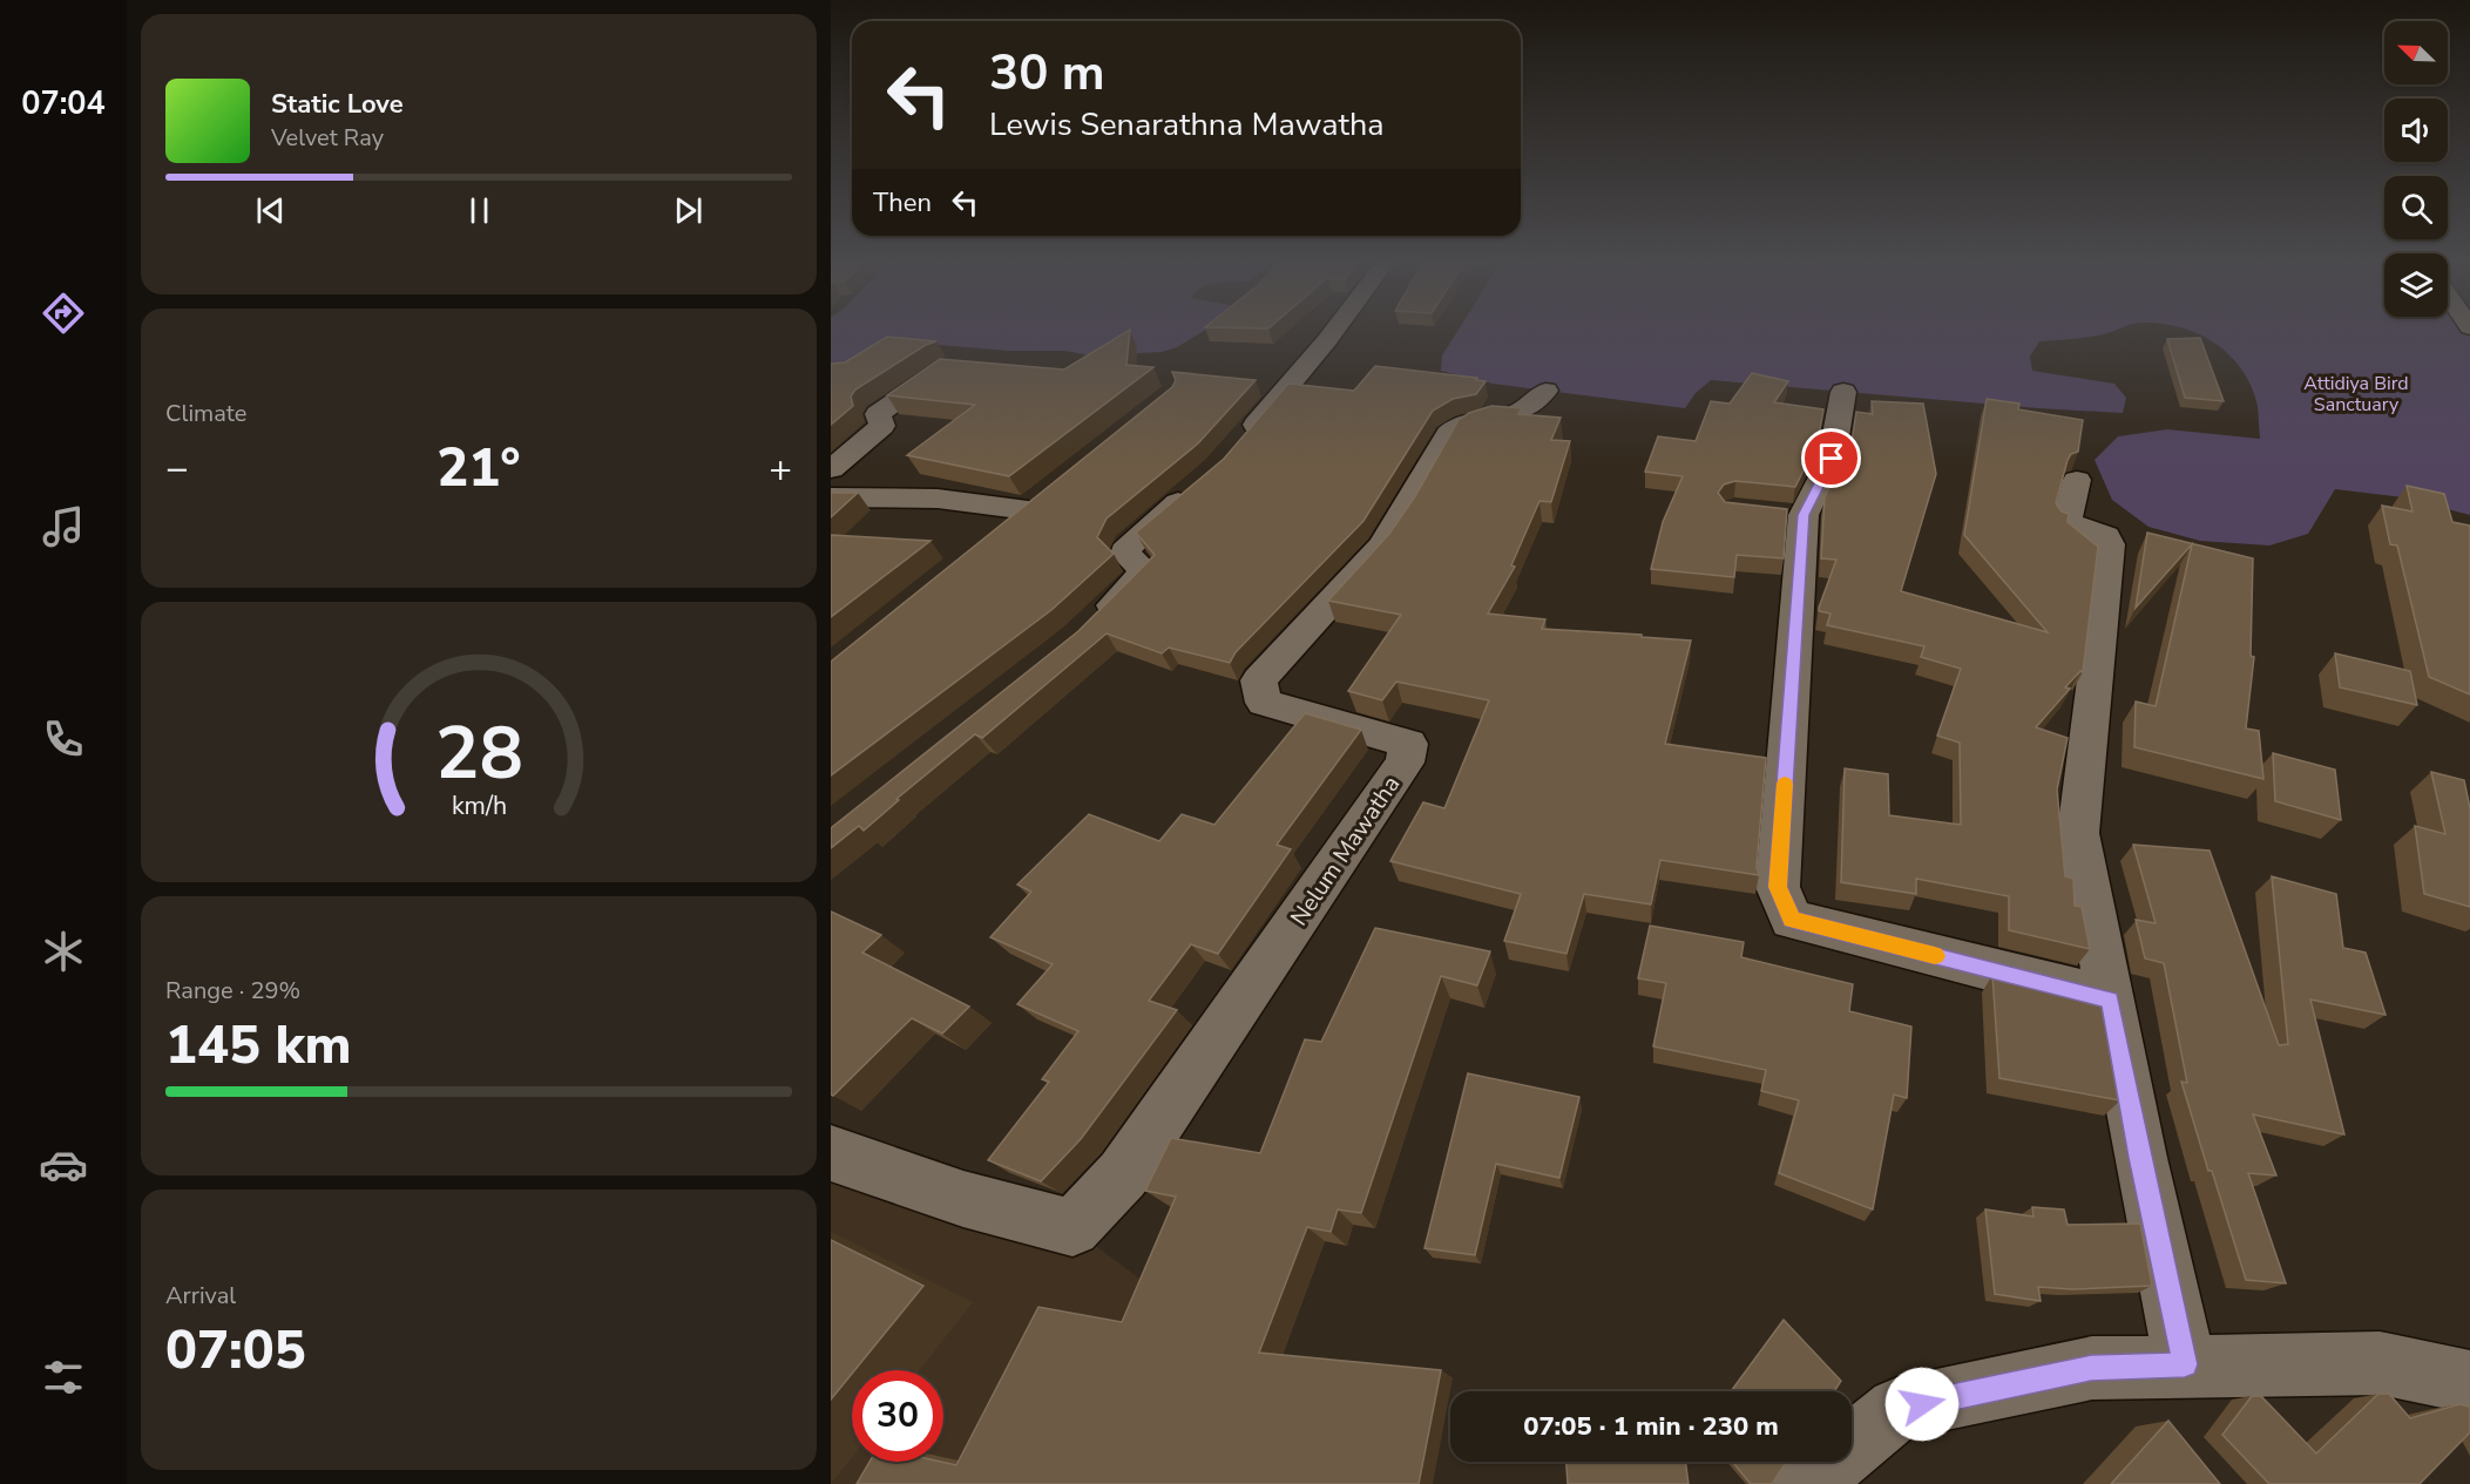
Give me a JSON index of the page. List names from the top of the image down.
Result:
{
  "streets": {
    "street": ["Nelum Mawatha"]
  },
  "parks": ["Attidiya Bird Sanctuary"],
  "north": "top left",
  "page": {
    "tabs": "07:04",
    "turn": ["30 m", "Lewis Senarathna Mawatha"],
    "song": ["Static Love", "Velvet Ray"],
    "then": "Then",
    "tile": [
      "Climate",
      ["Range · 29%", "145 km"],
      ["Arrival", "07:05"]
    ],
    "heat": ["−", "21°", "+"],
    "limit": "30",
    "trip": "07:05 · 1 min · 230 m",
    "gauge": ["28", "km/h"]
  }
}
